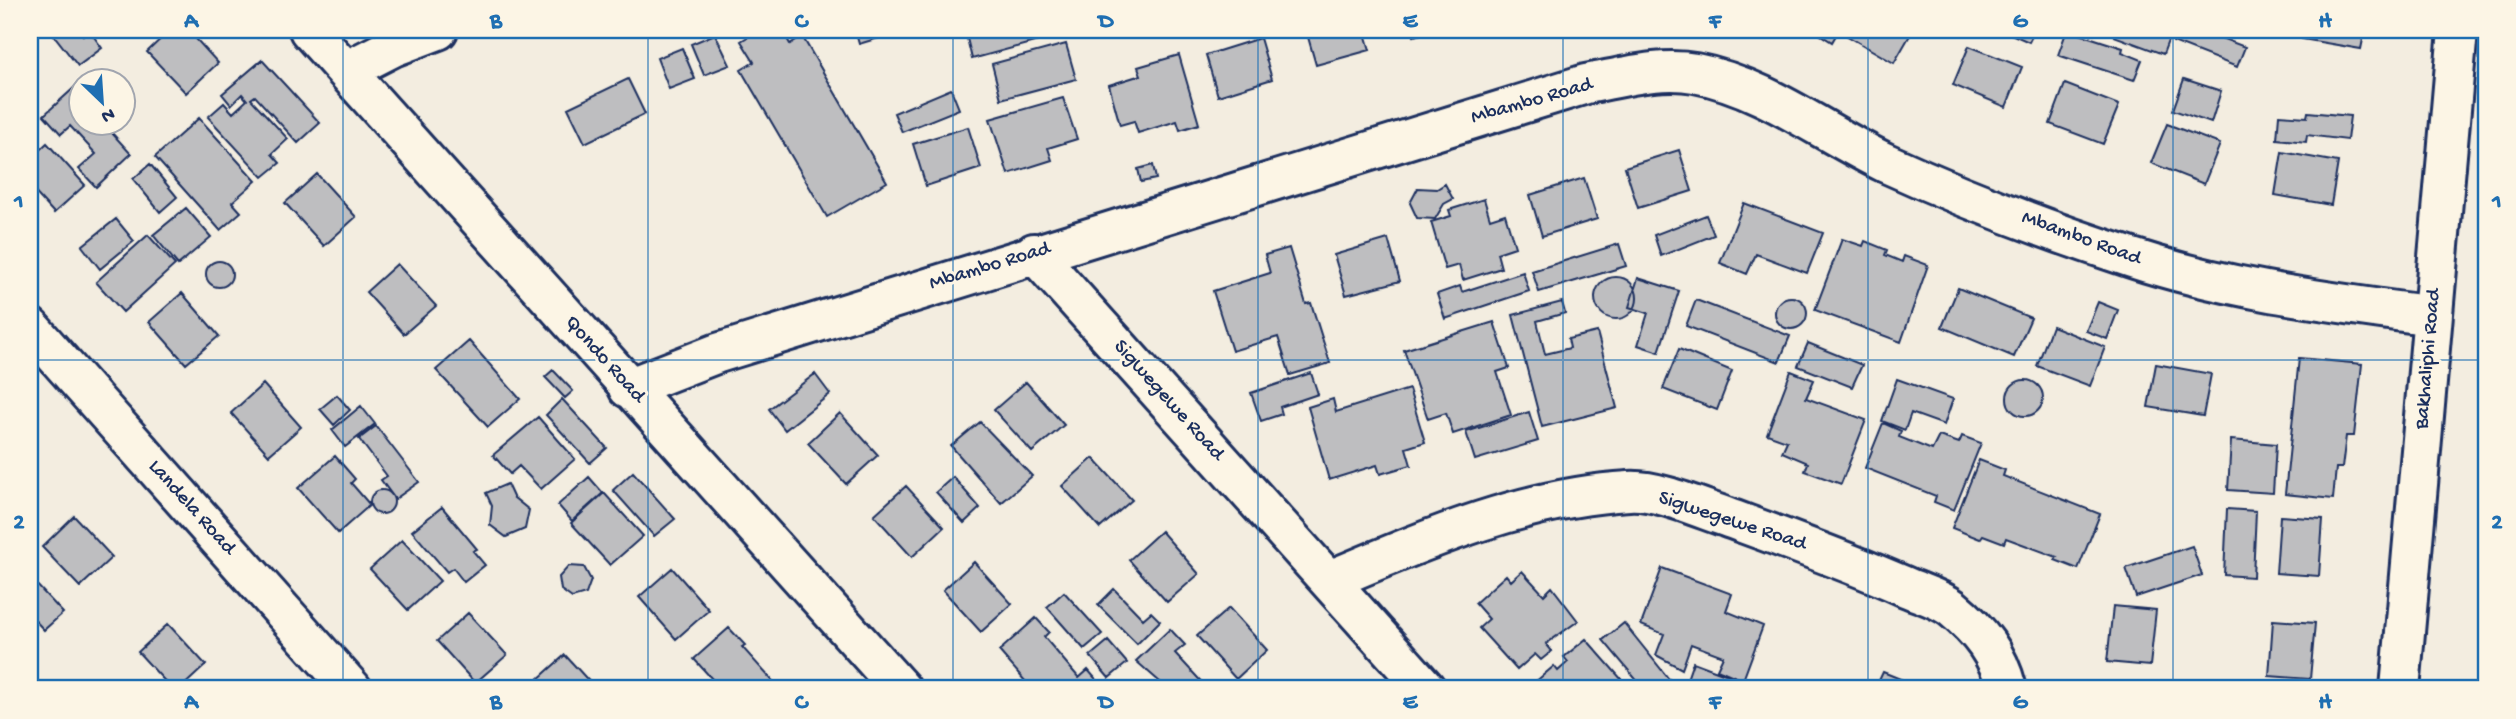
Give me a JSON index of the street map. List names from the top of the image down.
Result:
{
  "streets": {
    "street": [
      "Mbambo Road",
      "Bakhaliphi Road",
      "Qondo Road",
      "Sigwegewe Road",
      "Landela Road"
    ]
  },
  "crossings": [
    ["Mbambo Road", "Bakhaliphi Road"],
    ["Mbambo Road", "Qondo Road"],
    ["Mbambo Road", "Sigwegewe Road"]
  ],
  "north": "bottom right",
  "grid": {
    "columns": [
      "A",
      "B",
      "C",
      "D",
      "E",
      "F",
      "G",
      "H"
    ],
    "rows": ["1", "2"]
  }
}
